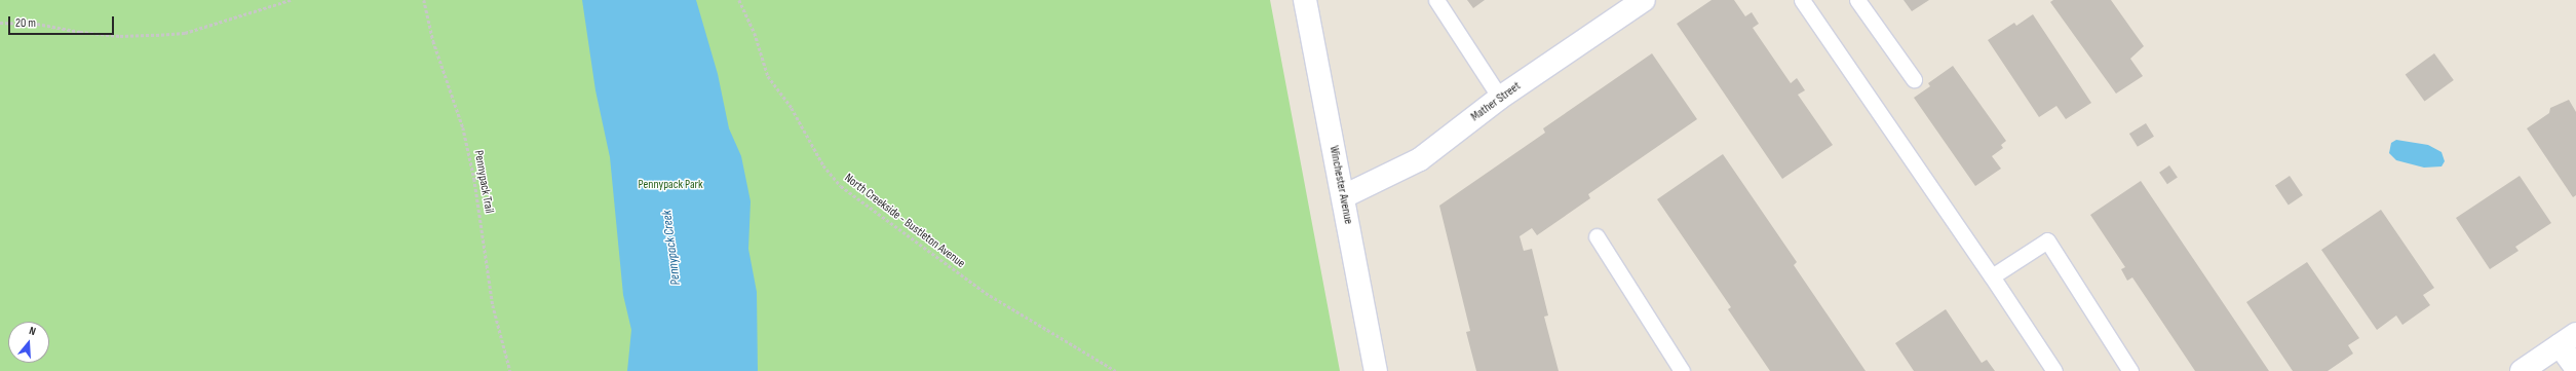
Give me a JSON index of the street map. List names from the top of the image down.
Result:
{
  "streets": {
    "street": ["Mather Street", "Winchester Avenue"],
    "path": ["Pennypack Trail", "North Creekside - Bustleton Avenue"]
  },
  "crossings": [
    ["Mather Street", "Winchester Avenue"]
  ],
  "water": ["Pennypack Creek"],
  "parks": ["Pennypack Park"],
  "scale_bar": "20 m",
  "north": "top"
}
